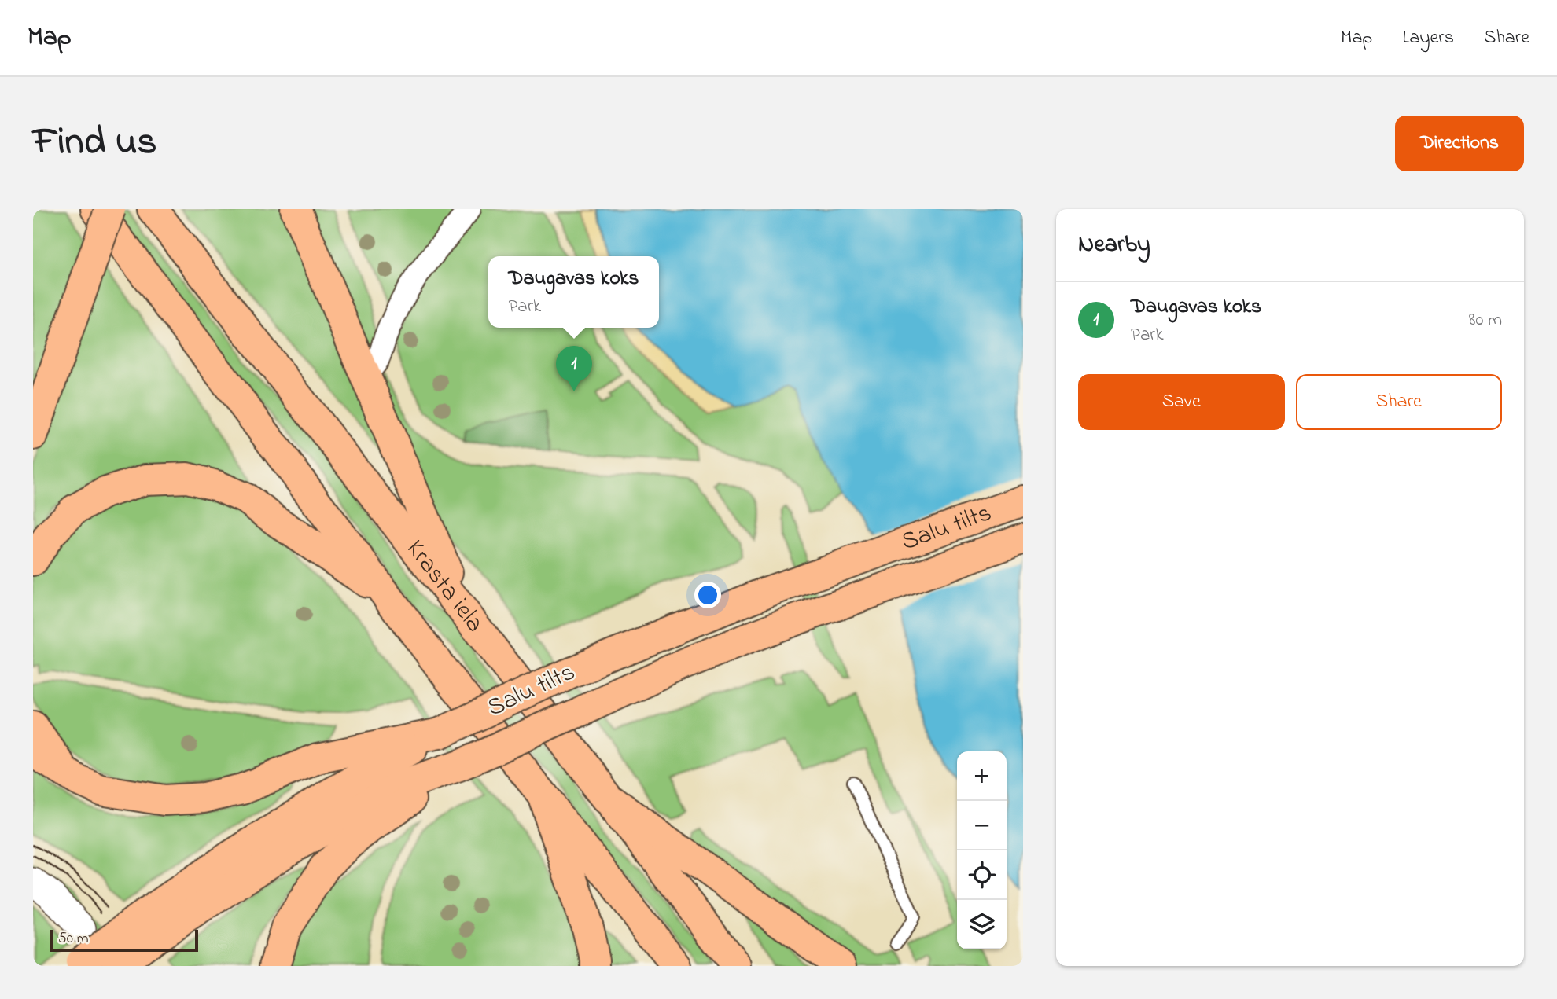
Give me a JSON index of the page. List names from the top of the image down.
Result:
{
  "streets": {
    "main road": ["Salu tilts", "Krasta iela"]
  },
  "scale_bar": "50 m",
  "page": {
    "header": "Map",
    "nav": ["Map", "Layers", "Share"],
    "title": "Find us",
    "buttons": [
      "Directions",
      ["Save", "Share"]
    ],
    "heading": "Nearby",
    "popup": ["Daugavas koks", "Park"],
    "list": [
      {
        "mark": "1",
        "name": "Daugavas koks",
        "note": "Park",
        "value": "80 m"
      }
    ],
    "pins": "1",
    "map_buttons": ["+", "−"],
    "scale": "50 m"
  }
}
